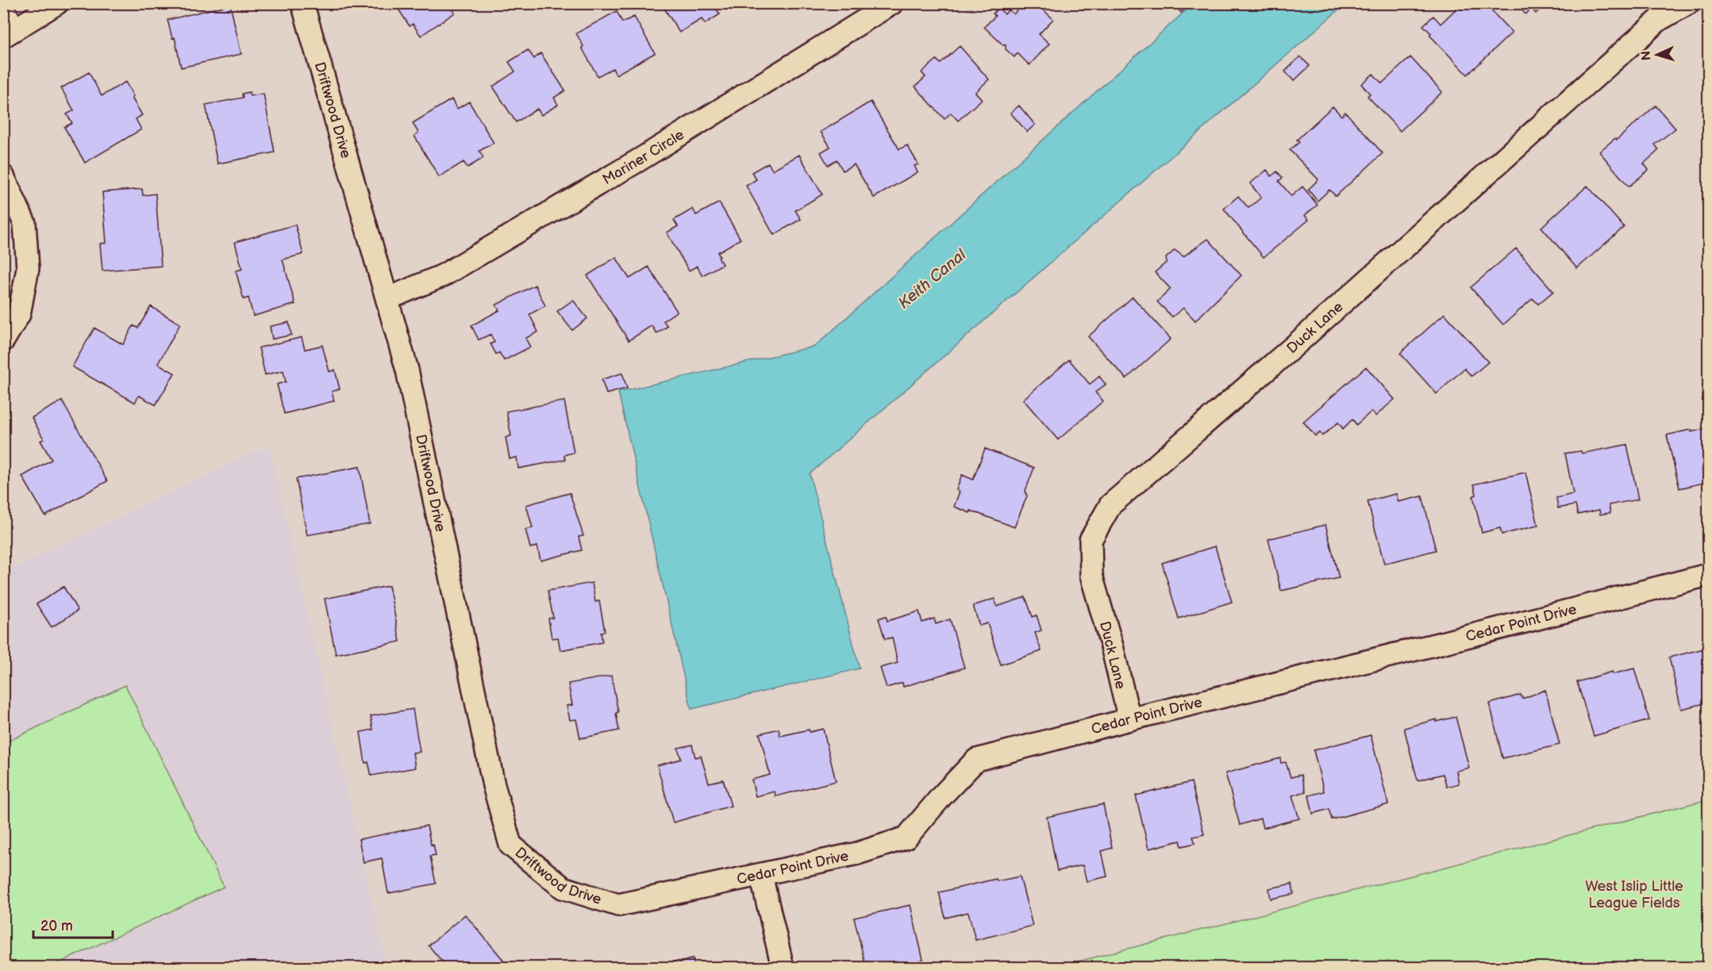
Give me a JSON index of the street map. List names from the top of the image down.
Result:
{
  "streets": {
    "street": [
      "Driftwood Drive",
      "Mariner Circle",
      "Duck Lane",
      "Cedar Point Drive"
    ]
  },
  "crossings": [
    ["Driftwood Drive", "Mariner Circle"],
    ["Driftwood Drive", "Cedar Point Drive"],
    ["Duck Lane", "Cedar Point Drive"]
  ],
  "water": ["Keith Canal"],
  "parks": ["West Islip Little League Fields"],
  "scale_bar": "20 m",
  "north": "left"
}
